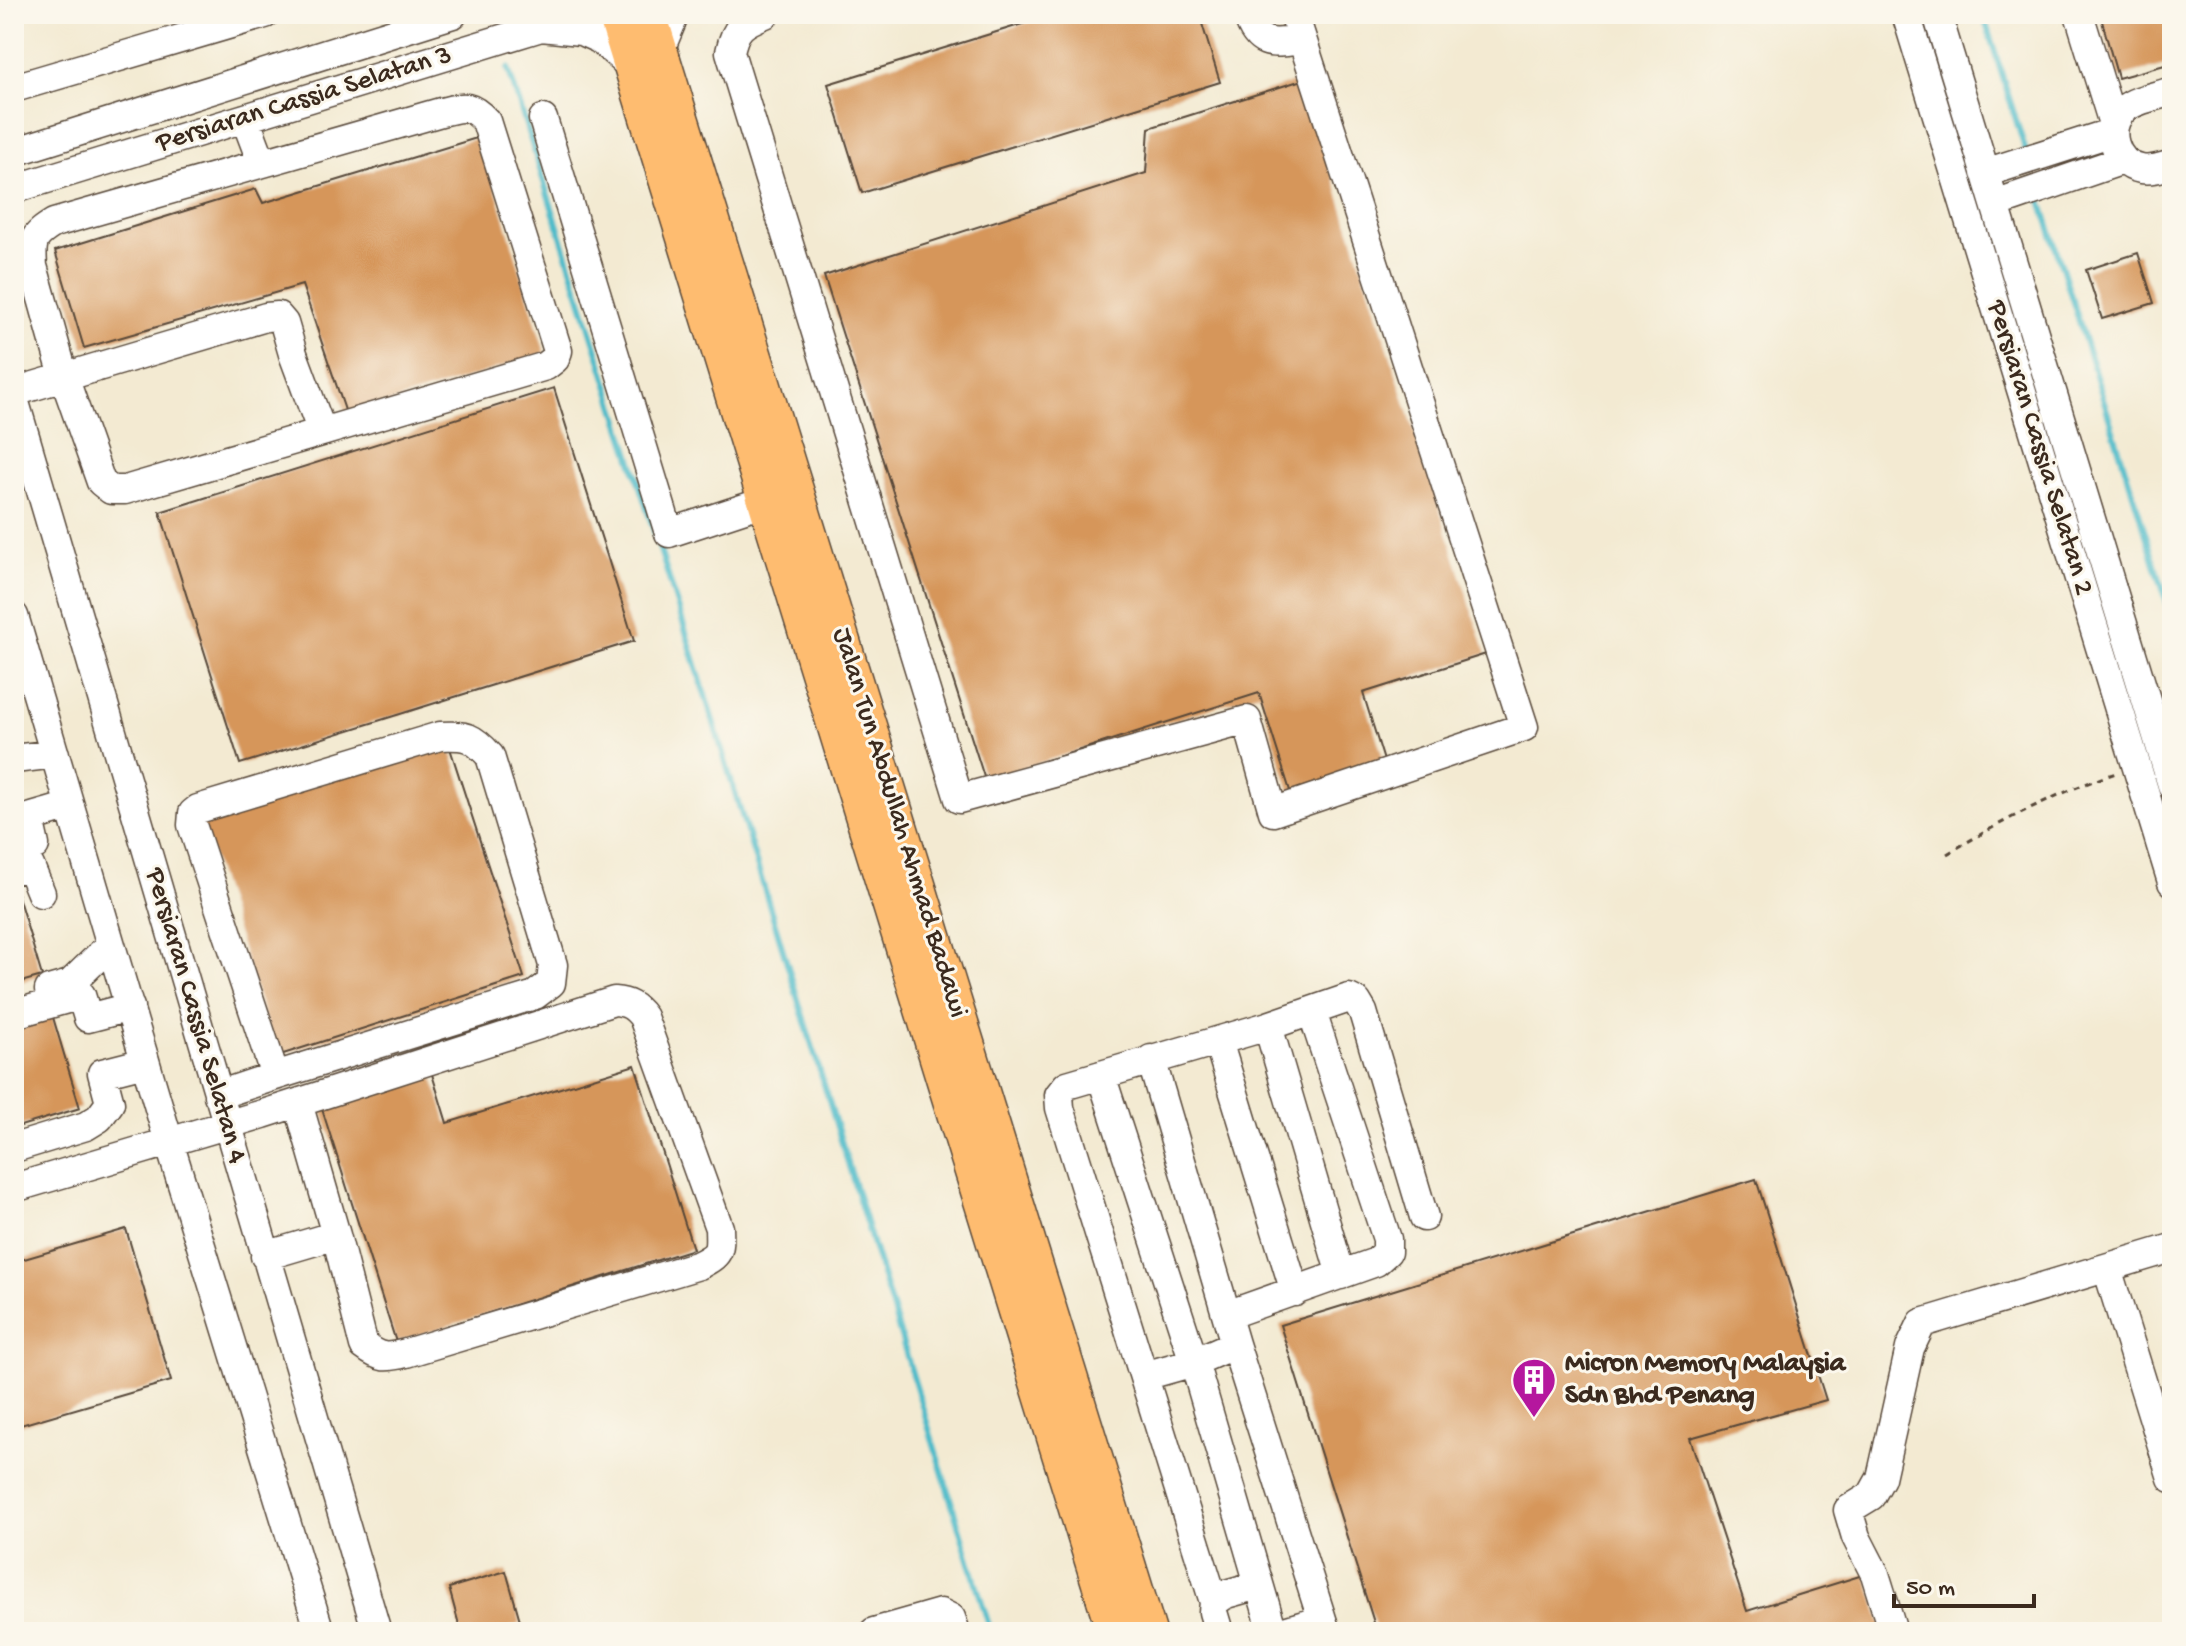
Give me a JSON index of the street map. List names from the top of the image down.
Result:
{
  "streets": {
    "main road": ["Jalan Tun Abdullah Ahmad Badawi"],
    "street": ["Persiaran Cassia Selatan 3", "Persiaran Cassia Selatan 2", "Persiaran Cassia Selatan 4"]
  },
  "crossings": [
    ["Persiaran Cassia Selatan 3", "Jalan Tun Abdullah Ahmad Badawi"]
  ],
  "places": {
    "building": ["Micron Memory Malaysia Sdn Bhd Penang"]
  },
  "scale_bar": "50 m"
}
